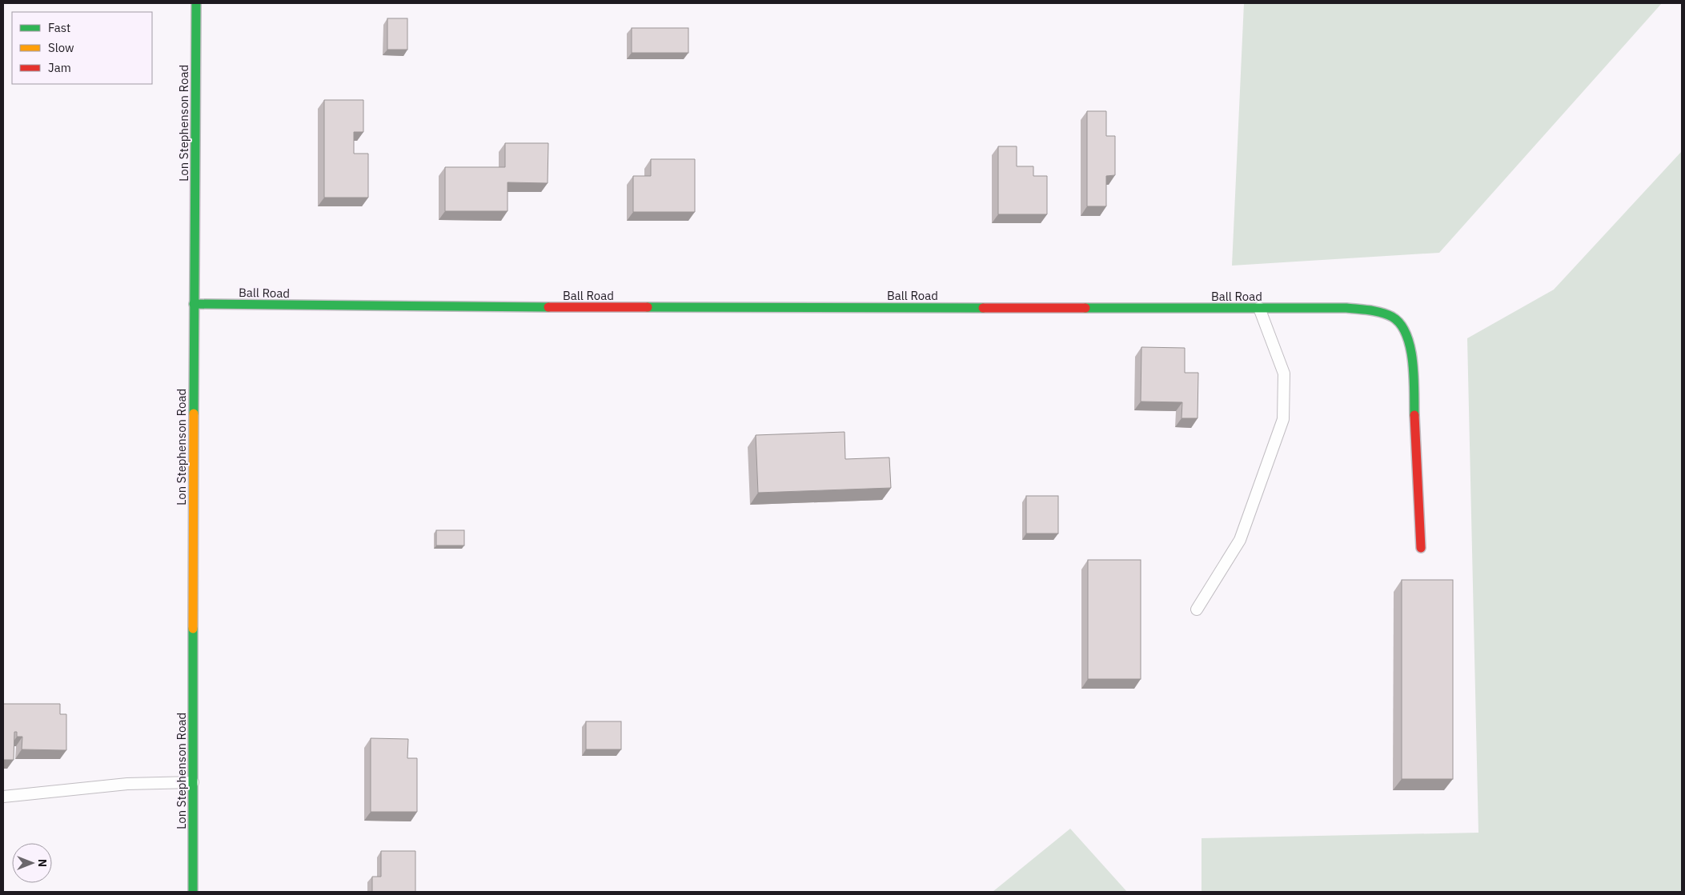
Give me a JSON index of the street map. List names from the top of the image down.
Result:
{
  "streets": {
    "street": ["Lon Stephenson Road", "Ball Road"]
  },
  "crossings": [
    ["Lon Stephenson Road", "Ball Road"]
  ],
  "legend": ["Fast", "Slow", "Jam"],
  "north": "right"
}
